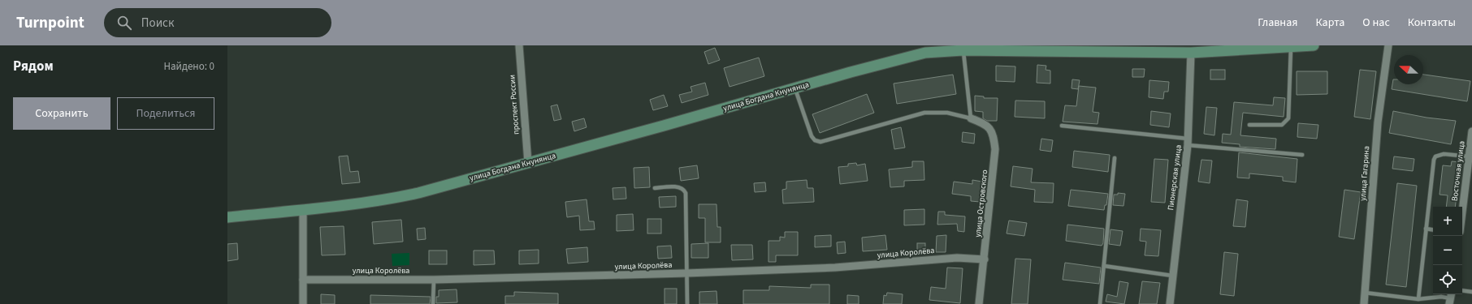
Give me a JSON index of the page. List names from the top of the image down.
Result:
{
  "streets": {
    "main road": ["улица Богдана Кнунянца"],
    "street": [
      "проспект России",
      "Восточная улица",
      "улица Гагарина",
      "Пионерская улица",
      "улица Островского",
      "улица Королёва"
    ]
  },
  "crossings": [
    ["улица Богдана Кнунянца", "проспект России"],
    ["улица Богдана Кнунянца", "Пионерская улица"],
    ["улица Островского", "улица Королёва"]
  ],
  "north": "left",
  "page": {
    "header": "Turnpoint",
    "search": "Поиск",
    "nav": [
      "Главная",
      "Карта",
      "О нас",
      "Контакты"
    ],
    "heading": ["Рядом", "Найдено: 0"],
    "buttons": ["Сохранить", "Поделиться"],
    "map_buttons": ["+", "−"]
  }
}
